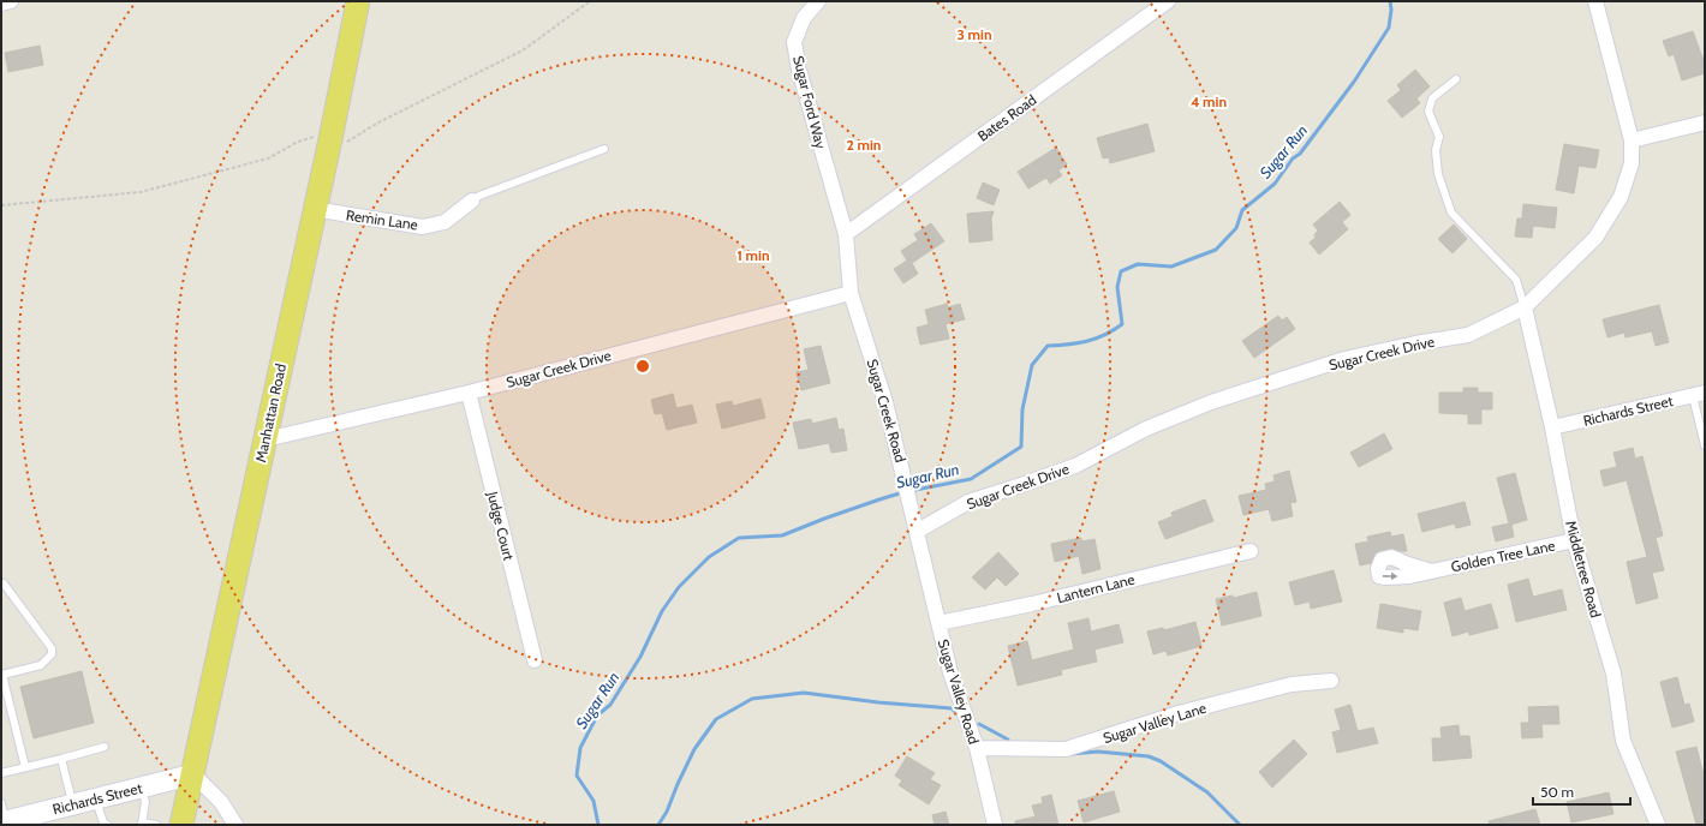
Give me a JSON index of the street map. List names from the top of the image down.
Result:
{
  "streets": {
    "main road": ["Manhattan Road"],
    "street": [
      "Sugar Ford Way",
      "Bates Road",
      "Remin Lane",
      "Sugar Creek Drive",
      "Sugar Creek Road",
      "Richards Street",
      "Judge Court",
      "Golden Tree Lane",
      "Middletree Road",
      "Lantern Lane",
      "Sugar Valley Road",
      "Sugar Valley Lane"
    ]
  },
  "crossings": [
    ["Sugar Ford Way", "Bates Road"],
    ["Sugar Ford Way", "Sugar Creek Drive"],
    ["Sugar Ford Way", "Sugar Creek Road"],
    ["Remin Lane", "Manhattan Road"],
    ["Sugar Creek Drive", "Sugar Creek Road"],
    ["Sugar Creek Drive", "Manhattan Road"],
    ["Sugar Creek Drive", "Judge Court"],
    ["Sugar Creek Drive", "Middletree Road"],
    ["Sugar Creek Drive", "Sugar Valley Road"],
    ["Sugar Creek Road", "Sugar Valley Road"],
    ["Richards Street", "Manhattan Road"],
    ["Richards Street", "Middletree Road"],
    ["Golden Tree Lane", "Middletree Road"],
    ["Lantern Lane", "Sugar Valley Road"],
    ["Sugar Valley Road", "Sugar Valley Lane"]
  ],
  "water": ["Sugar Run"],
  "scale_bar": "50 m",
  "rings": [
    "3 min",
    "4 min",
    "2 min",
    "1 min"
  ]
}
